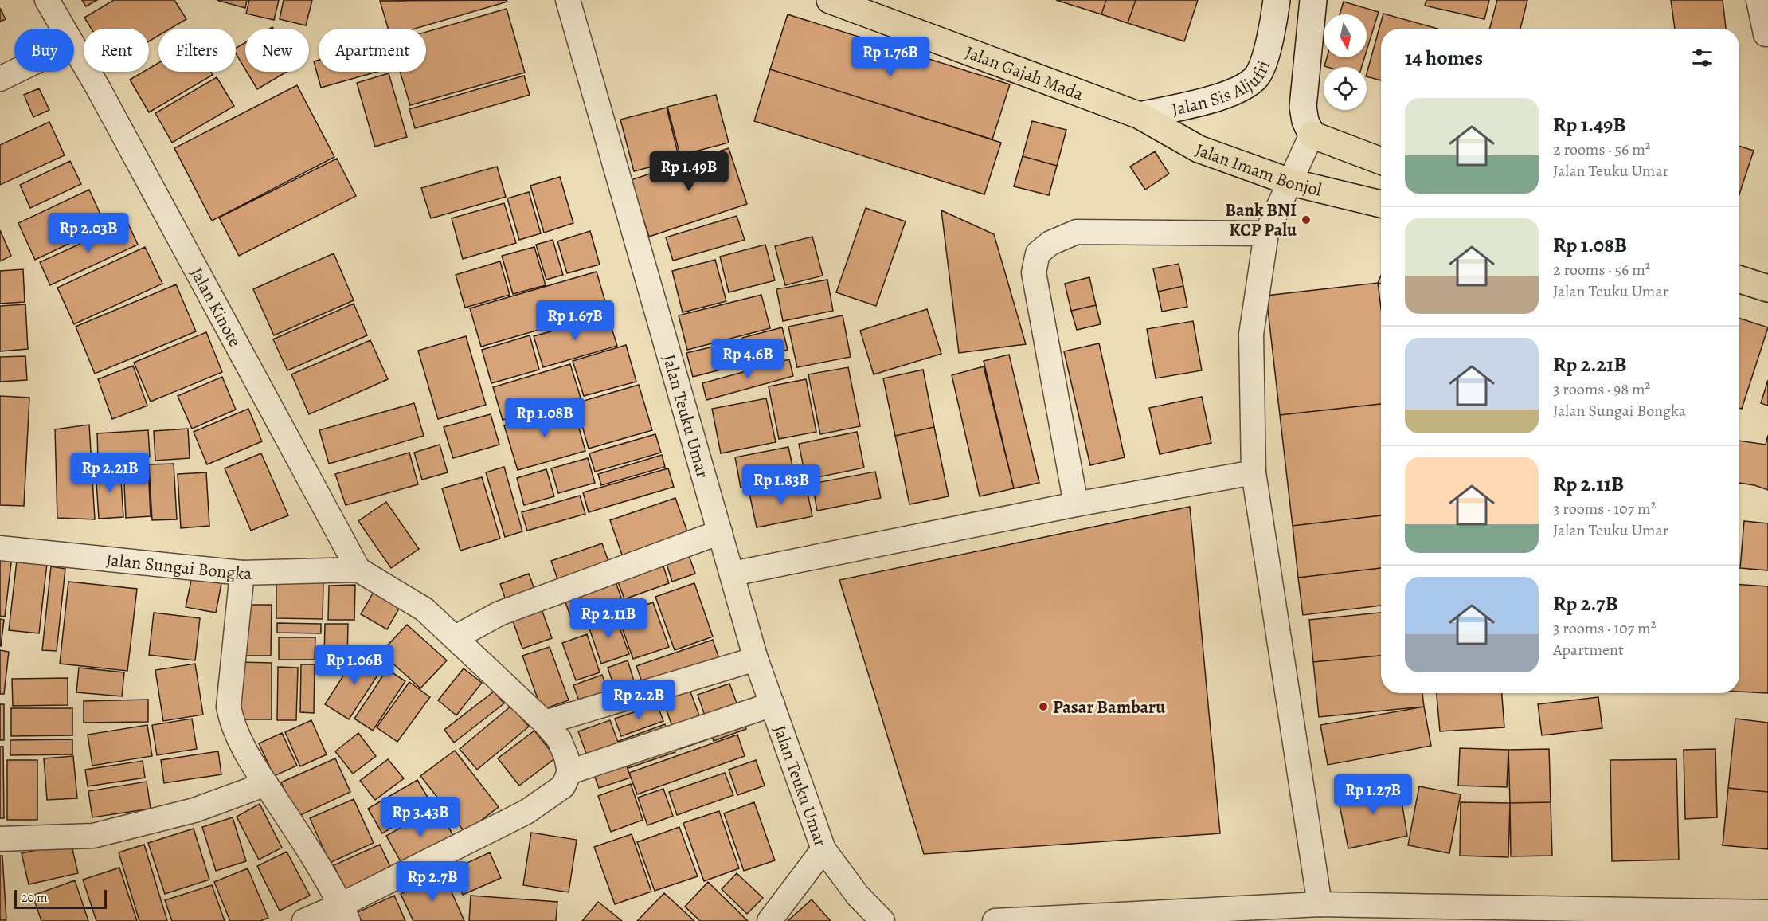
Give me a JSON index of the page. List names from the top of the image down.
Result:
{
  "streets": {
    "highway": ["Jalan Gajah Mada", "Jalan Imam Bonjol"],
    "main road": ["Jalan Sis Aljufri"],
    "street": ["Jalan Kinote", "Jalan Teuku Umar", "Jalan Sungai Bongka"]
  },
  "crossings": [
    ["Jalan Gajah Mada", "Jalan Sis Aljufri"],
    ["Jalan Gajah Mada", "Jalan Imam Bonjol"],
    ["Jalan Sis Aljufri", "Jalan Imam Bonjol"],
    ["Jalan Kinote", "Jalan Sungai Bongka"]
  ],
  "places": ["Bank BNI KCP Palu", "Pasar Bambaru"],
  "scale_bar": "20 m",
  "north": "bottom",
  "page": {
    "chip": [
      "Buy",
      "Rent",
      "Filters",
      "New",
      "Apartment"
    ],
    "heading": "14 homes",
    "price": [
      "Rp 1.76B",
      "Rp 1.49B",
      "Rp 2.03B",
      "Rp 1.67B",
      "Rp 4.6B",
      "Rp 1.08B",
      "Rp 2.21B",
      "Rp 1.83B",
      "Rp 2.11B",
      "Rp 1.06B",
      "Rp 2.2B",
      "Rp 1.27B",
      "Rp 3.43B",
      "Rp 2.7B"
    ],
    "list": [
      {
        "name": "Rp 1.49B",
        "note": "2 rooms · 56 m² · Jalan Teuku Umar"
      },
      {
        "name": "Rp 1.08B",
        "note": "2 rooms · 56 m² · Jalan Teuku Umar"
      },
      {
        "name": "Rp 2.21B",
        "note": "3 rooms · 98 m² · Jalan Sungai Bongka"
      },
      {
        "name": "Rp 2.11B",
        "note": "3 rooms · 107 m² · Jalan Teuku Umar"
      },
      {
        "name": "Rp 2.7B",
        "note": "3 rooms · 107 m² · Apartment"
      }
    ],
    "scale": "20 m"
  }
}
